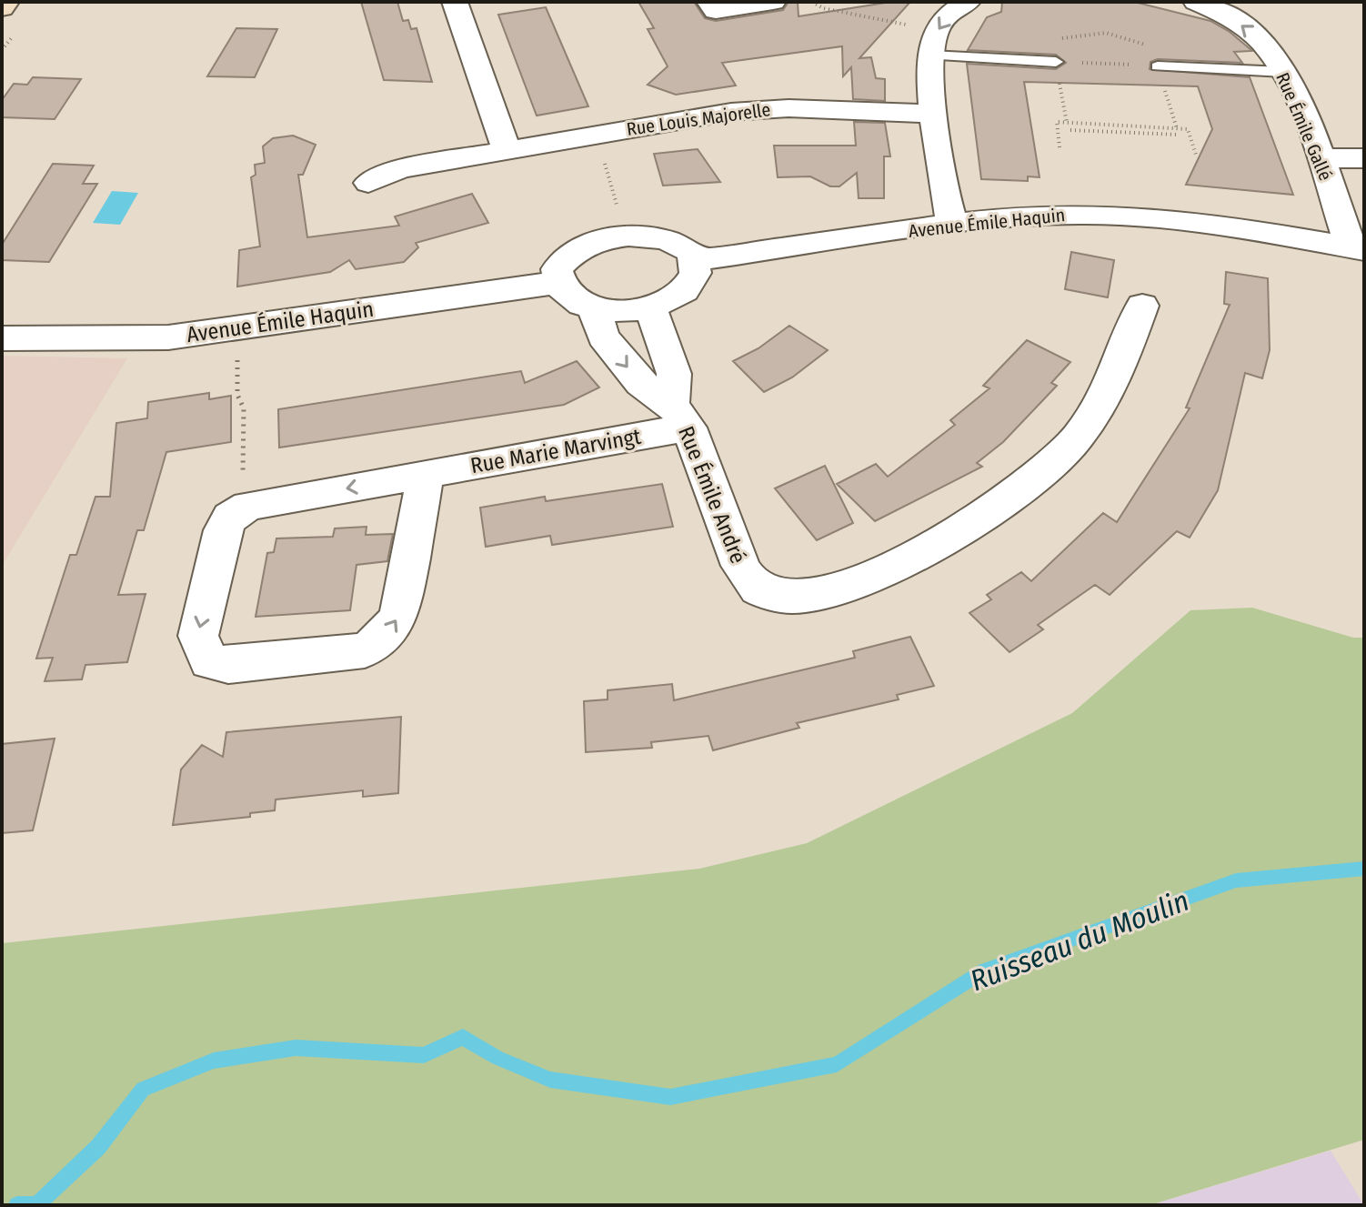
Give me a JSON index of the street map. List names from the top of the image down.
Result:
{
  "streets": {
    "street": [
      "Rue Louis Majorelle",
      "Rue Émile Gallé",
      "Avenue Émile Haquin",
      "Rue Marie Marvingt",
      "Rue Émile André"
    ]
  },
  "crossings": [
    ["Rue Émile Gallé", "Avenue Émile Haquin"],
    ["Rue Marie Marvingt", "Rue Émile André"]
  ],
  "one_way": ["Rue Émile Gallé", "Rue Marie Marvingt"],
  "water": ["Ruisseau du Moulin"]
}
